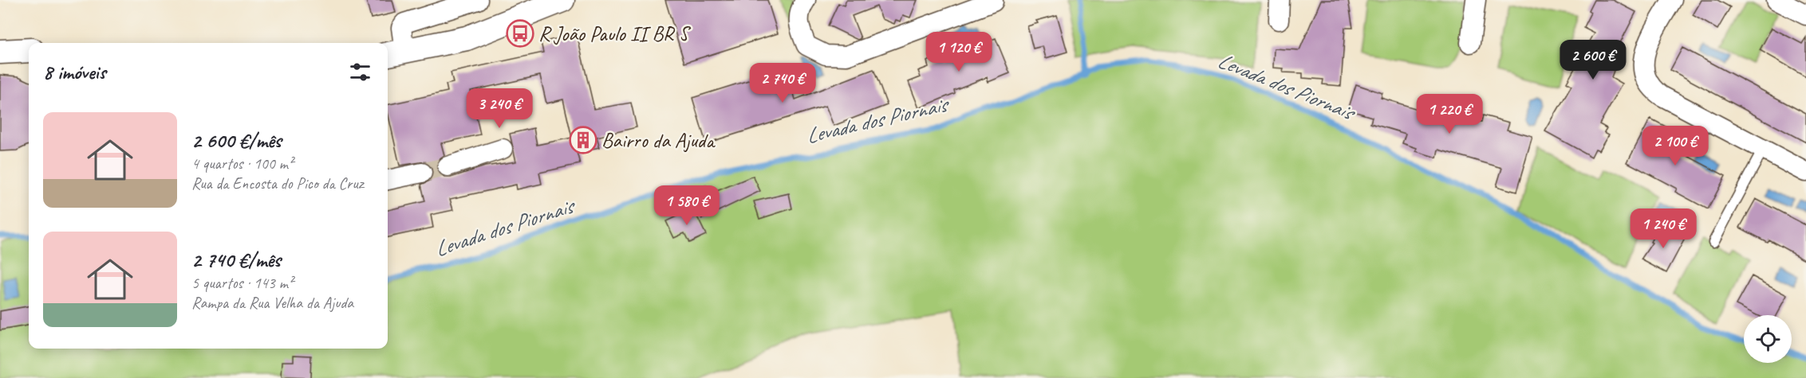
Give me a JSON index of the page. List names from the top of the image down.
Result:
{
  "water": ["Levada dos Piornais"],
  "places": {
    "bus stop": ["R João Paulo II BR S"],
    "building": ["Bairro da Ajuda"]
  },
  "page": {
    "price": [
      "1 120 €",
      "2 600 €",
      "2 740 €",
      "3 240 €",
      "1 220 €",
      "2 100 €",
      "1 580 €",
      "1 240 €"
    ],
    "heading": "8 imóveis",
    "list": [
      {
        "name": "2 600 €/mês",
        "note": "4 quartos · 100 m² · Rua da Encosta do Pico da Cruz"
      },
      {
        "name": "2 740 €/mês",
        "note": "5 quartos · 143 m² · Rampa da Rua Velha da Ajuda"
      }
    ]
  }
}
